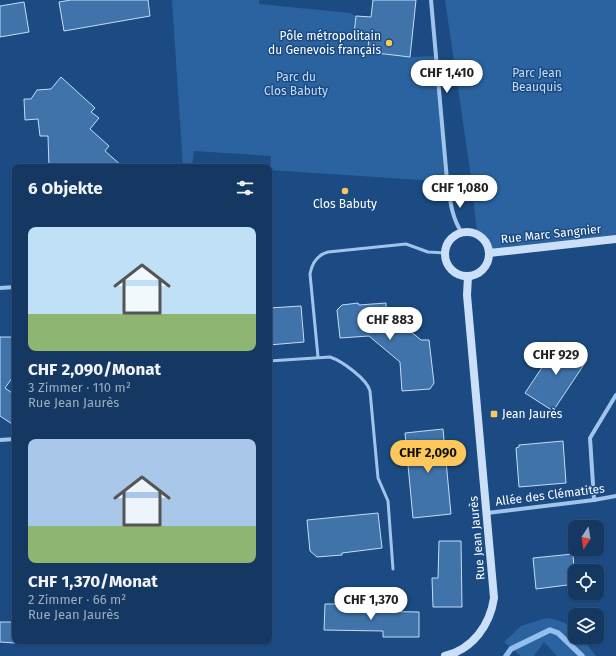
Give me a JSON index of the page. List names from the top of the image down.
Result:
{
  "streets": {
    "street": ["Rue Marc Sangnier", "Allée des Clématites", "Rue Jean Jaurès"]
  },
  "crossings": [
    ["Rue Marc Sangnier", "Rue Jean Jaurès"],
    ["Allée des Clématites", "Rue Jean Jaurès"]
  ],
  "parks": ["Parc Jean Beauquis", "Parc du Clos Babuty"],
  "places": {
    "other": ["Pôle métropolitain du Genevois français", "Clos Babuty"],
    "transit": ["Jean Jaurès"]
  },
  "north": "bottom",
  "page": {
    "price": [
      "CHF 1,410",
      "CHF 1,080",
      "CHF 883",
      "CHF 929",
      "CHF 2,090",
      "CHF 1,370"
    ],
    "heading": "6 Objekte",
    "list": [
      {
        "name": "CHF 2,090/Monat",
        "note": "3 Zimmer · 110 m² · Rue Jean Jaurès"
      },
      {
        "name": "CHF 1,370/Monat",
        "note": "2 Zimmer · 66 m² · Rue Jean Jaurès"
      }
    ]
  }
}
